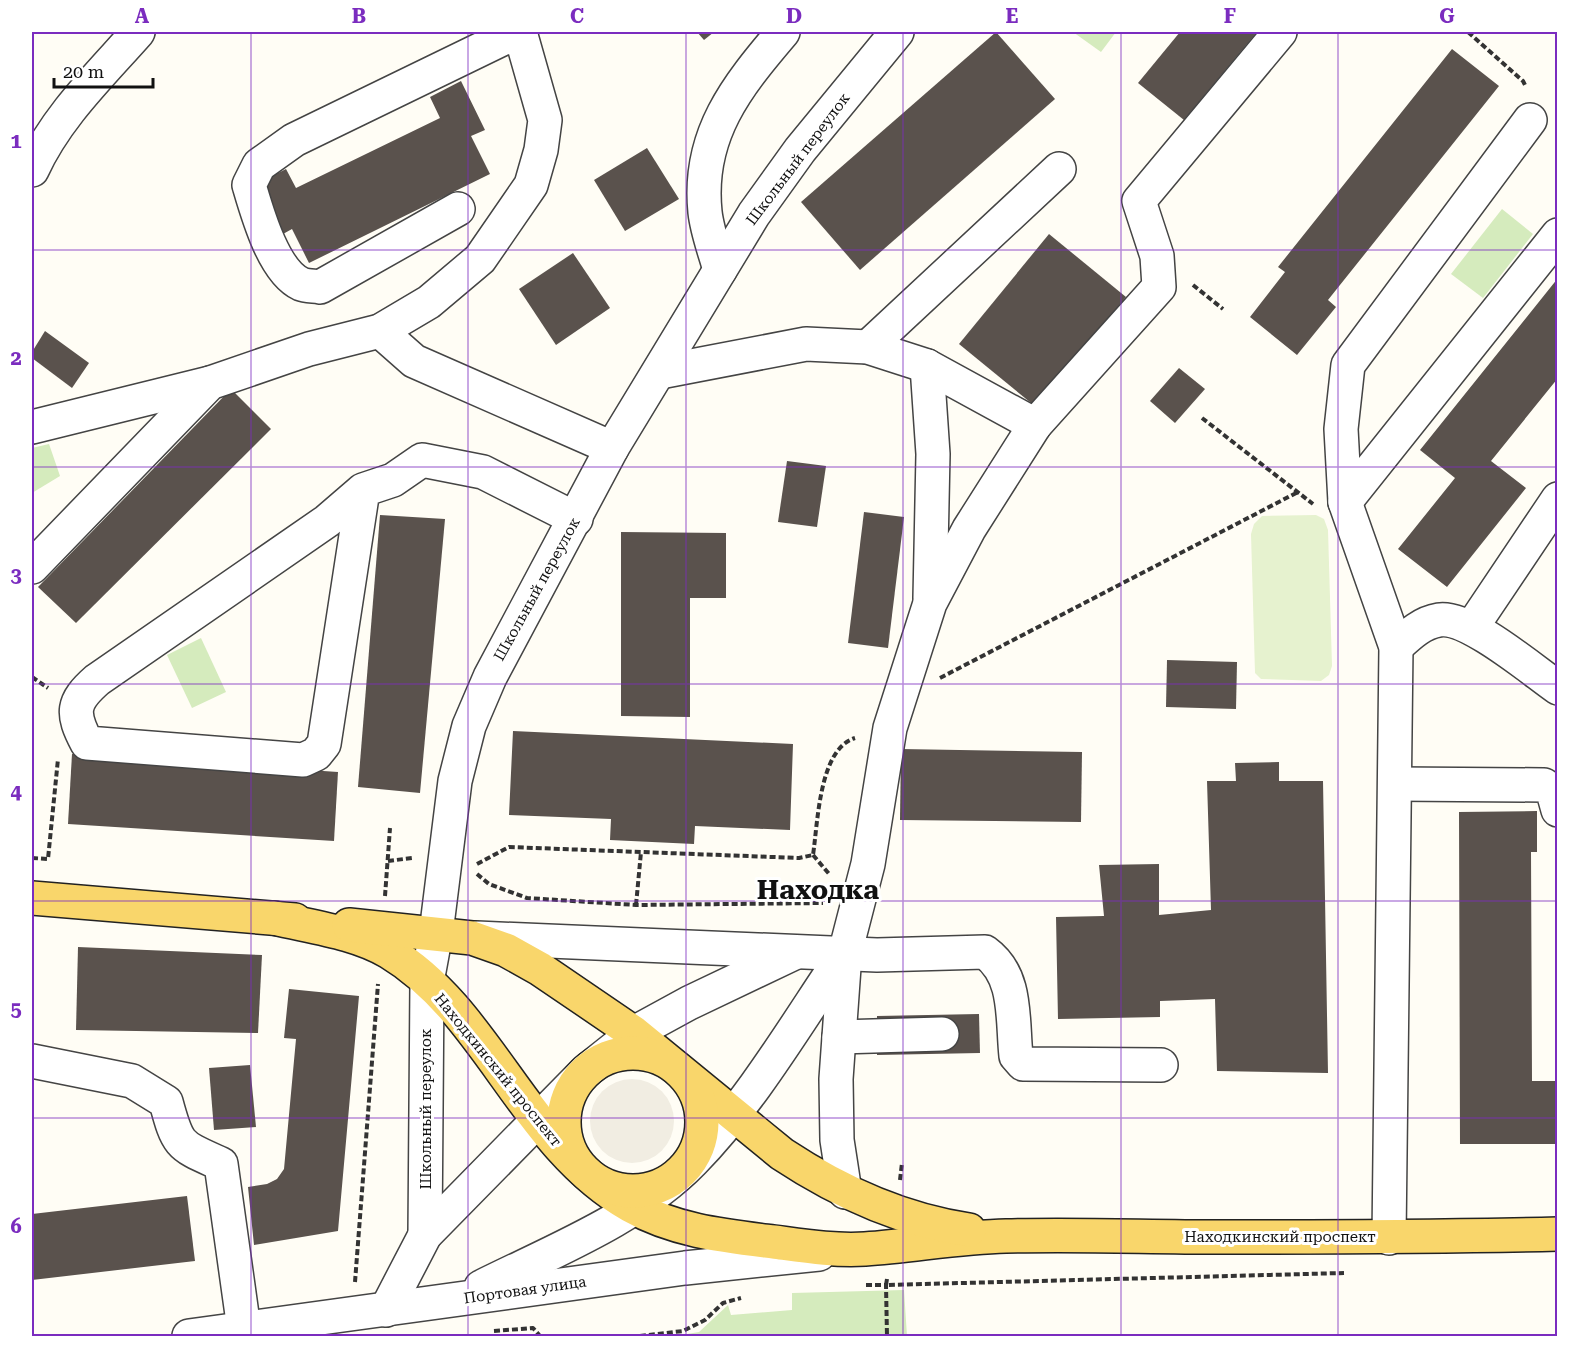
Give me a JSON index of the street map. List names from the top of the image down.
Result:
{
  "streets": {
    "main road": ["Находкинский проспект"],
    "street": ["Школьный переулок", "Портовая улица"]
  },
  "crossings": [
    ["Школьный переулок", "Находкинский проспект"],
    ["Находкинский проспект", "Портовая улица"]
  ],
  "districts": ["Находка"],
  "scale_bar": "20 m",
  "grid": {
    "columns": [
      "A",
      "B",
      "C",
      "D",
      "E",
      "F",
      "G"
    ],
    "rows": [
      "1",
      "2",
      "3",
      "4",
      "5",
      "6"
    ]
  }
}
